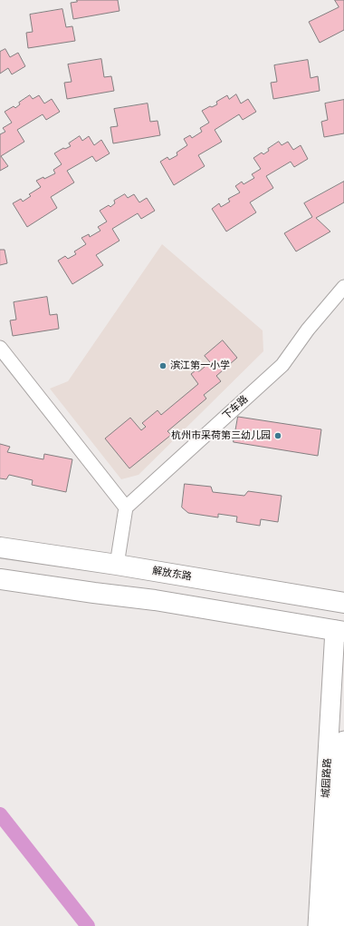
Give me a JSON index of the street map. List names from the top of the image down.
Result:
{
  "streets": {
    "main road": ["解放东路"],
    "street": ["下车路", "城园路路"]
  },
  "places": ["滨江第一小学", "杭州市采荷第三幼儿园"]
}
